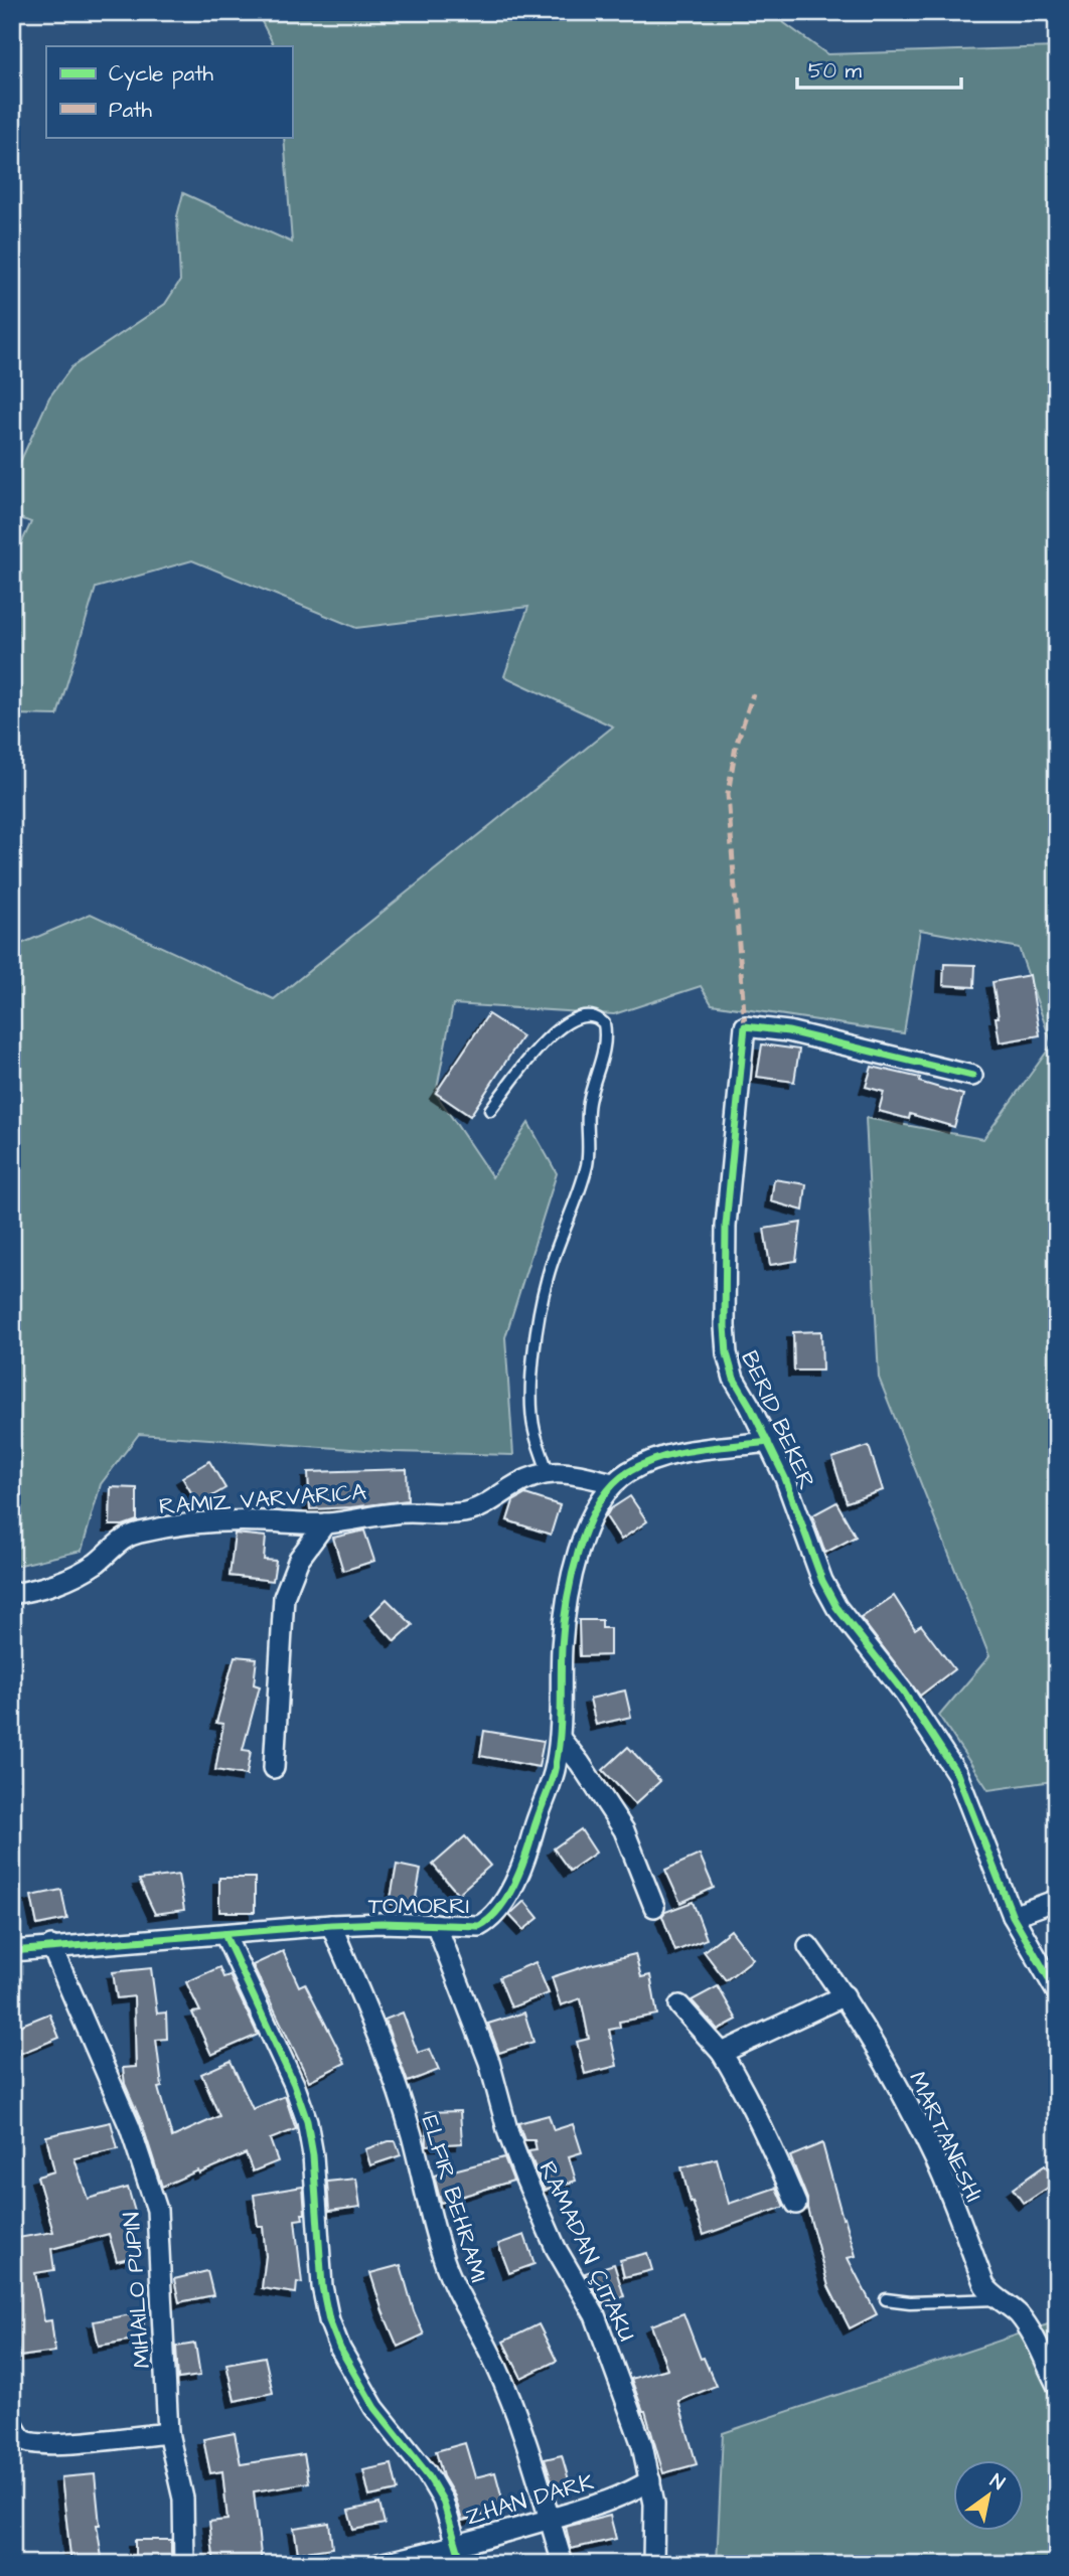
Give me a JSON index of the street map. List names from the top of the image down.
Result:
{
  "streets": {
    "street": [
      "BERID BEKER",
      "RAMIZ VARVARICA",
      "TOMORRI",
      "MARTANESHI",
      "ELFIR BEHRAMI",
      "RAMADAN ÇITAKU",
      "MIHAILO PUPIN",
      "ZHAN DARK"
    ]
  },
  "crossings": [
    ["RAMIZ VARVARICA", "TOMORRI"],
    ["TOMORRI", "ELFIR BEHRAMI"],
    ["TOMORRI", "RAMADAN ÇITAKU"],
    ["TOMORRI", "MIHAILO PUPIN"],
    ["ELFIR BEHRAMI", "ZHAN DARK"],
    ["RAMADAN ÇITAKU", "ZHAN DARK"]
  ],
  "legend": ["Cycle path", "Path"],
  "scale_bar": "50 m",
  "north": "top right"
}
